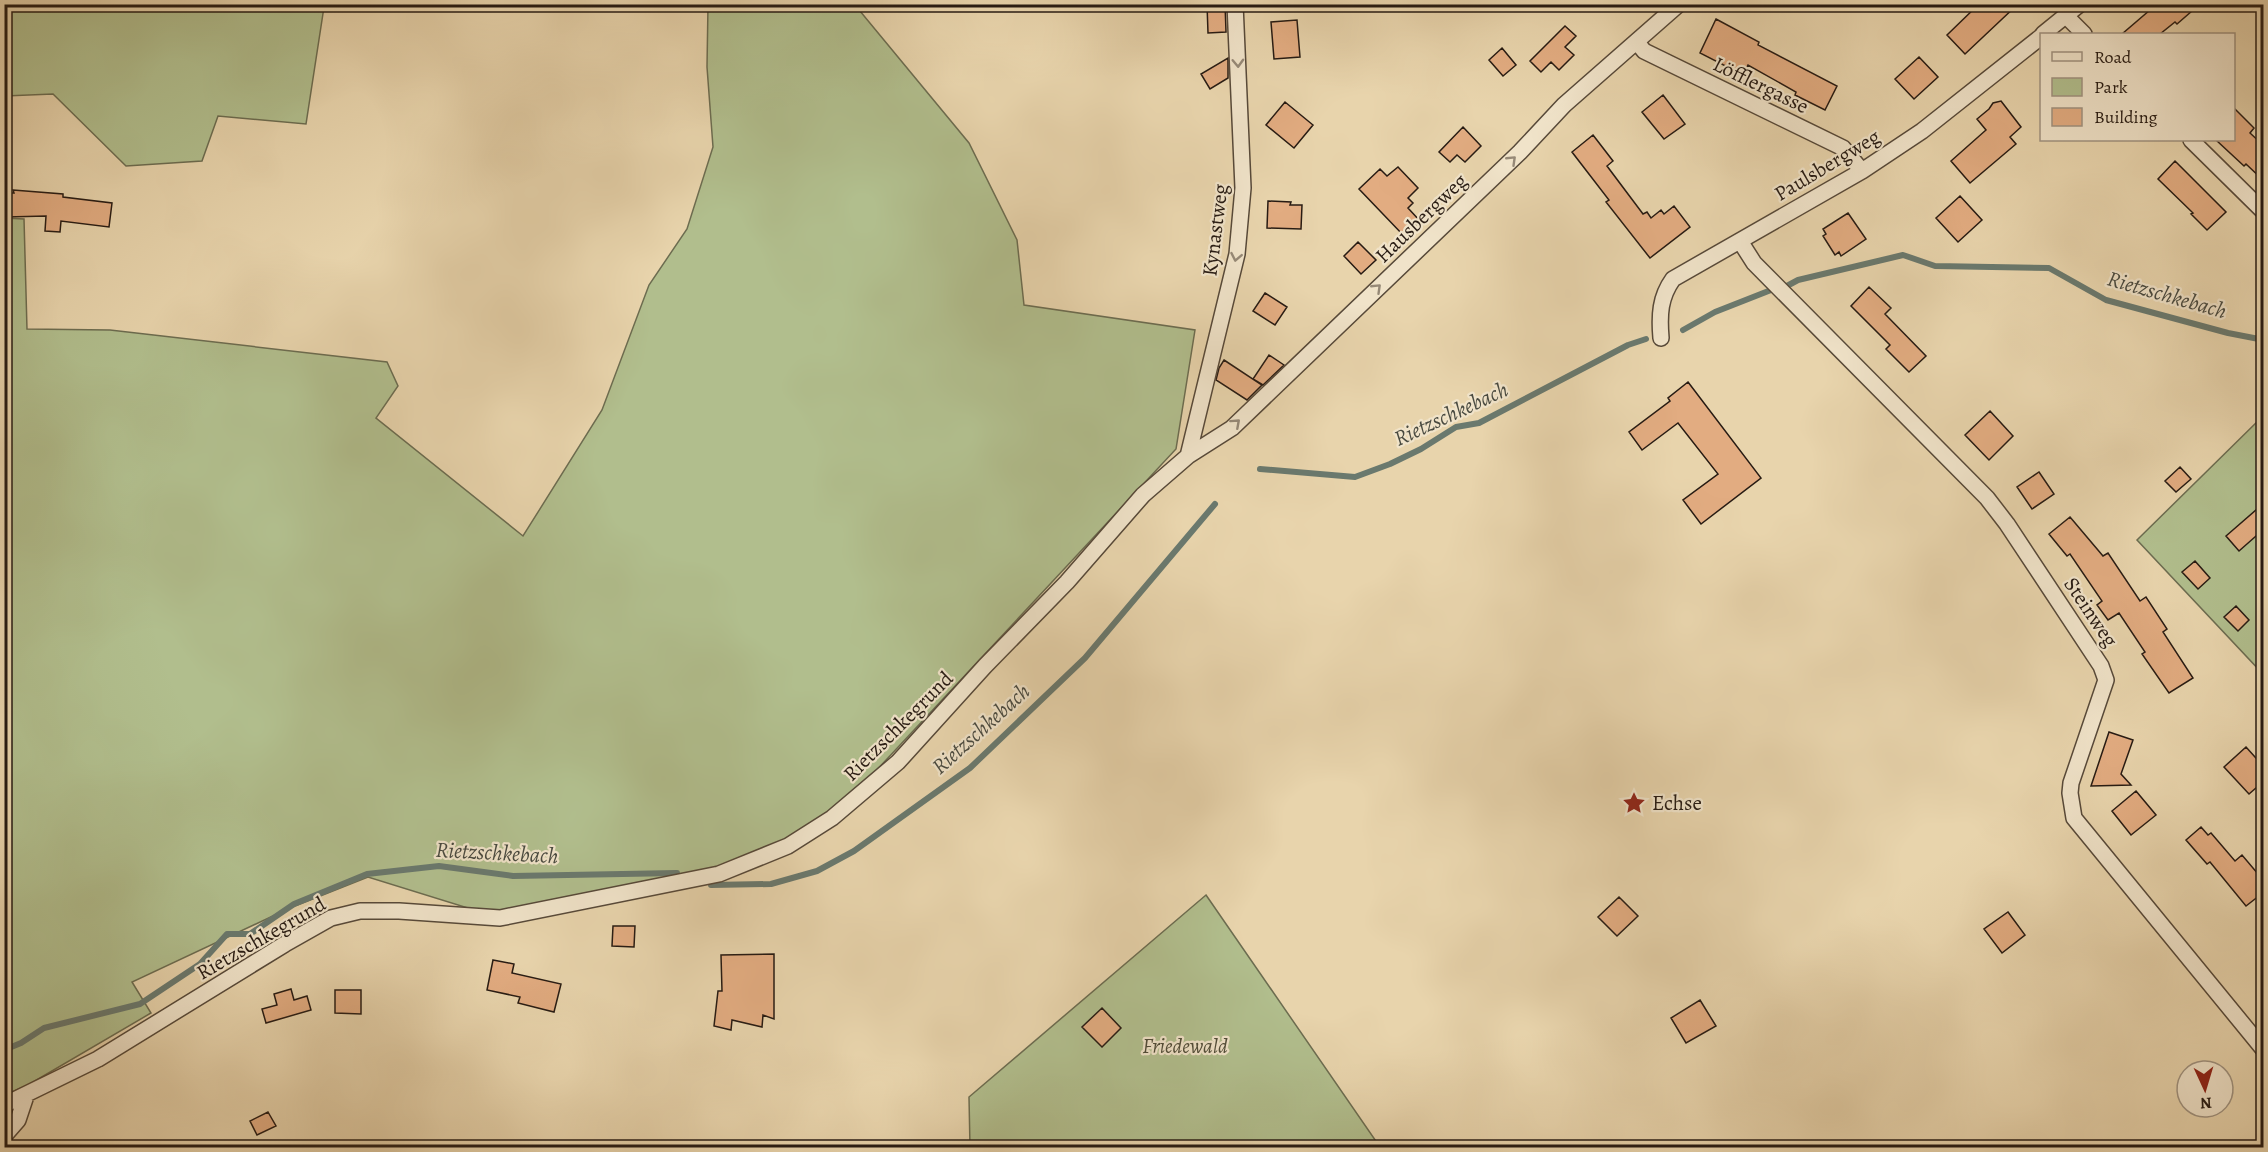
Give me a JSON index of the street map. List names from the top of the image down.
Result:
{
  "streets": {
    "street": [
      "Löfflergasse",
      "Paulsbergweg",
      "Hausbergweg",
      "Kynastweg",
      "Steinweg",
      "Rietzschkegrund"
    ]
  },
  "crossings": [
    ["Löfflergasse", "Paulsbergweg"],
    ["Löfflergasse", "Hausbergweg"],
    ["Paulsbergweg", "Steinweg"],
    ["Hausbergweg", "Kynastweg"],
    ["Hausbergweg", "Rietzschkegrund"],
    ["Kynastweg", "Rietzschkegrund"]
  ],
  "one_way": ["Hausbergweg", "Kynastweg"],
  "water": ["Rietzschkebach"],
  "parks": ["Friedewald"],
  "places": {
    "place": ["Echse"]
  },
  "legend": ["Road", "Park", "Building"],
  "north": "bottom"
}
